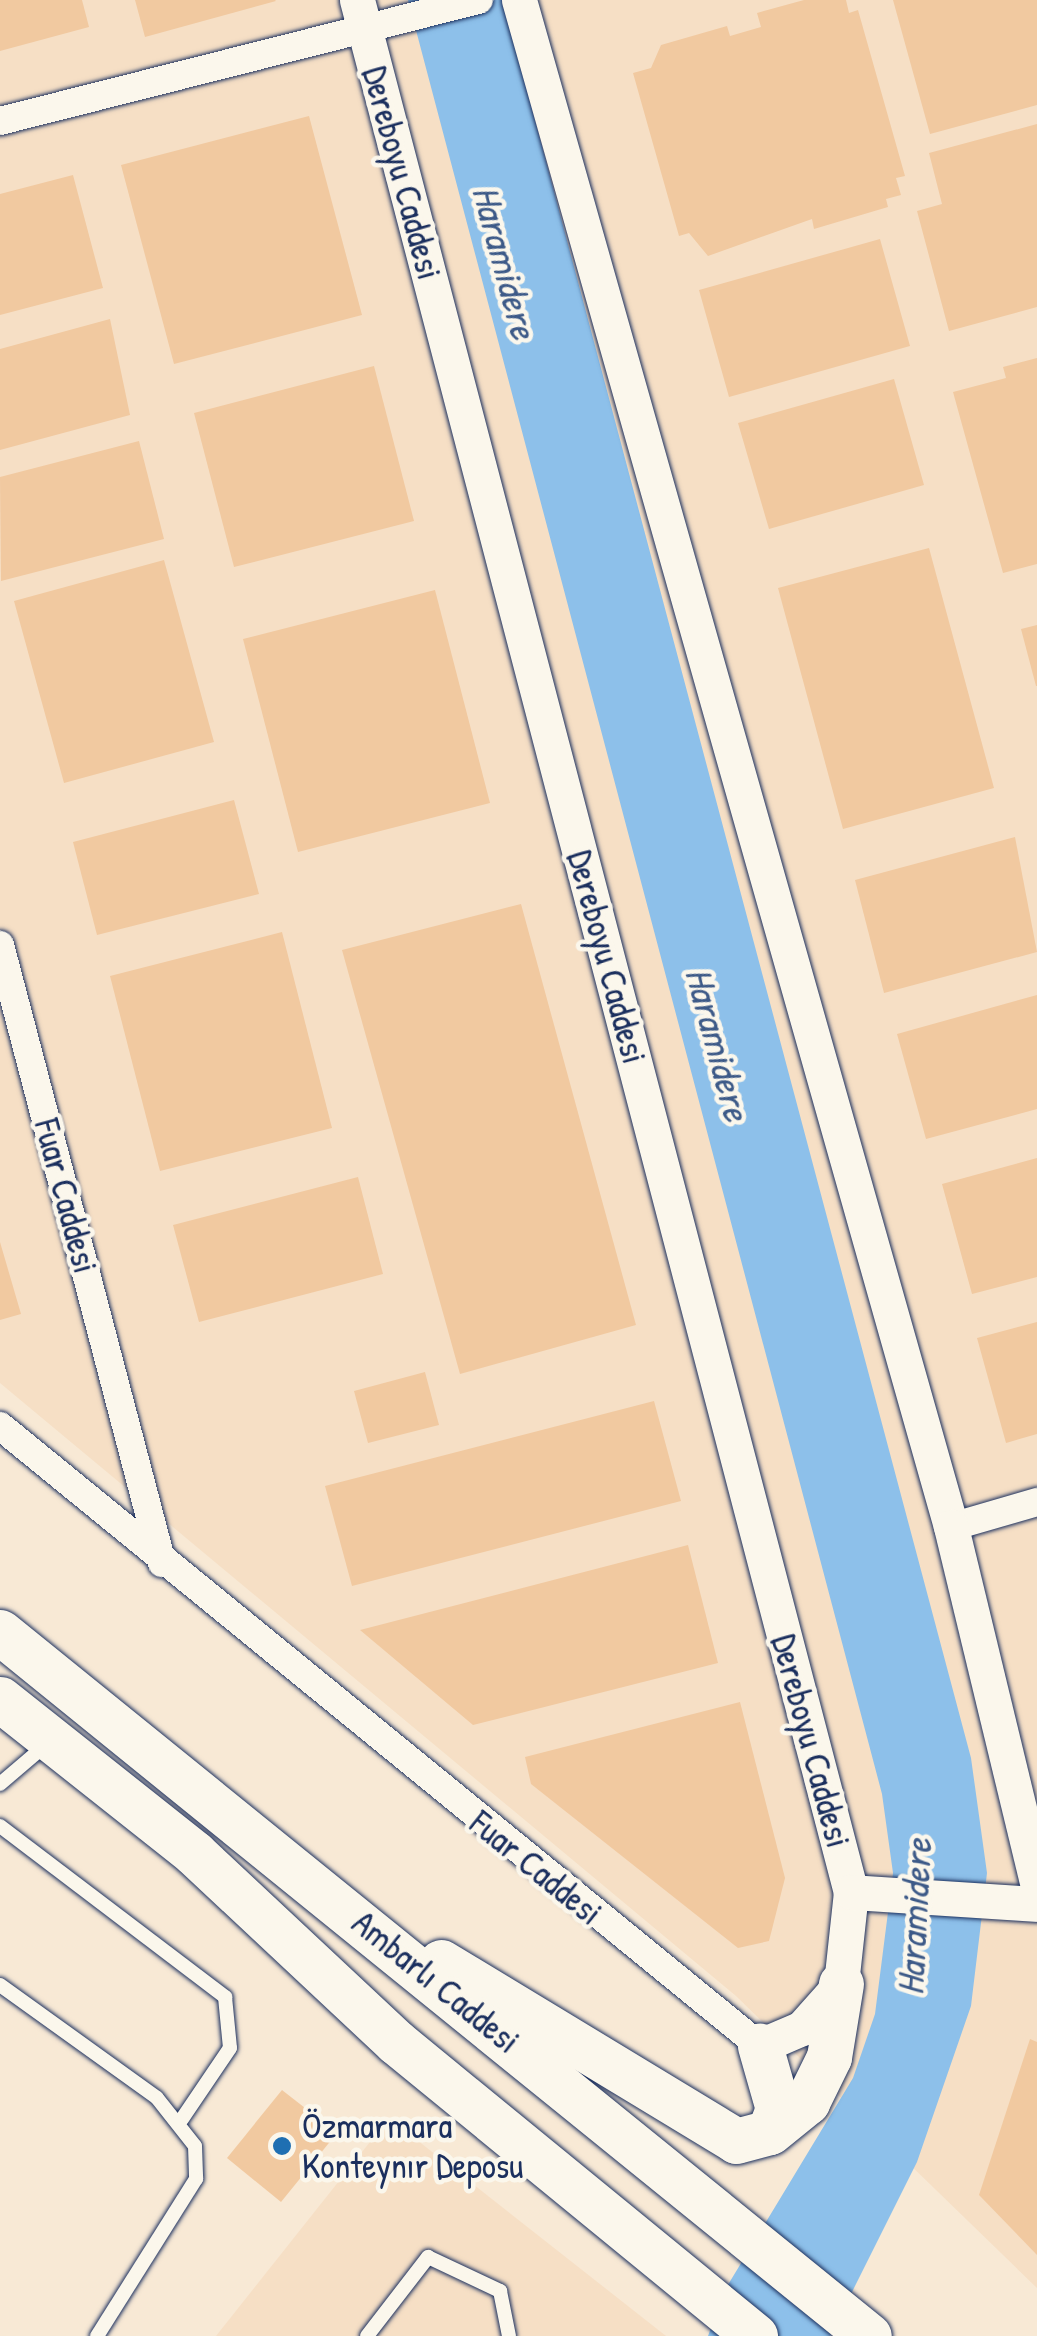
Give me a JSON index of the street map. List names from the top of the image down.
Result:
{
  "streets": {
    "main road": ["Ambarlı Caddesi"],
    "street": ["Dereboyu Caddesi", "Fuar Caddesi"]
  },
  "water": ["Haramidere"],
  "places": ["Özmarmara Konteynır Deposu"]
}
